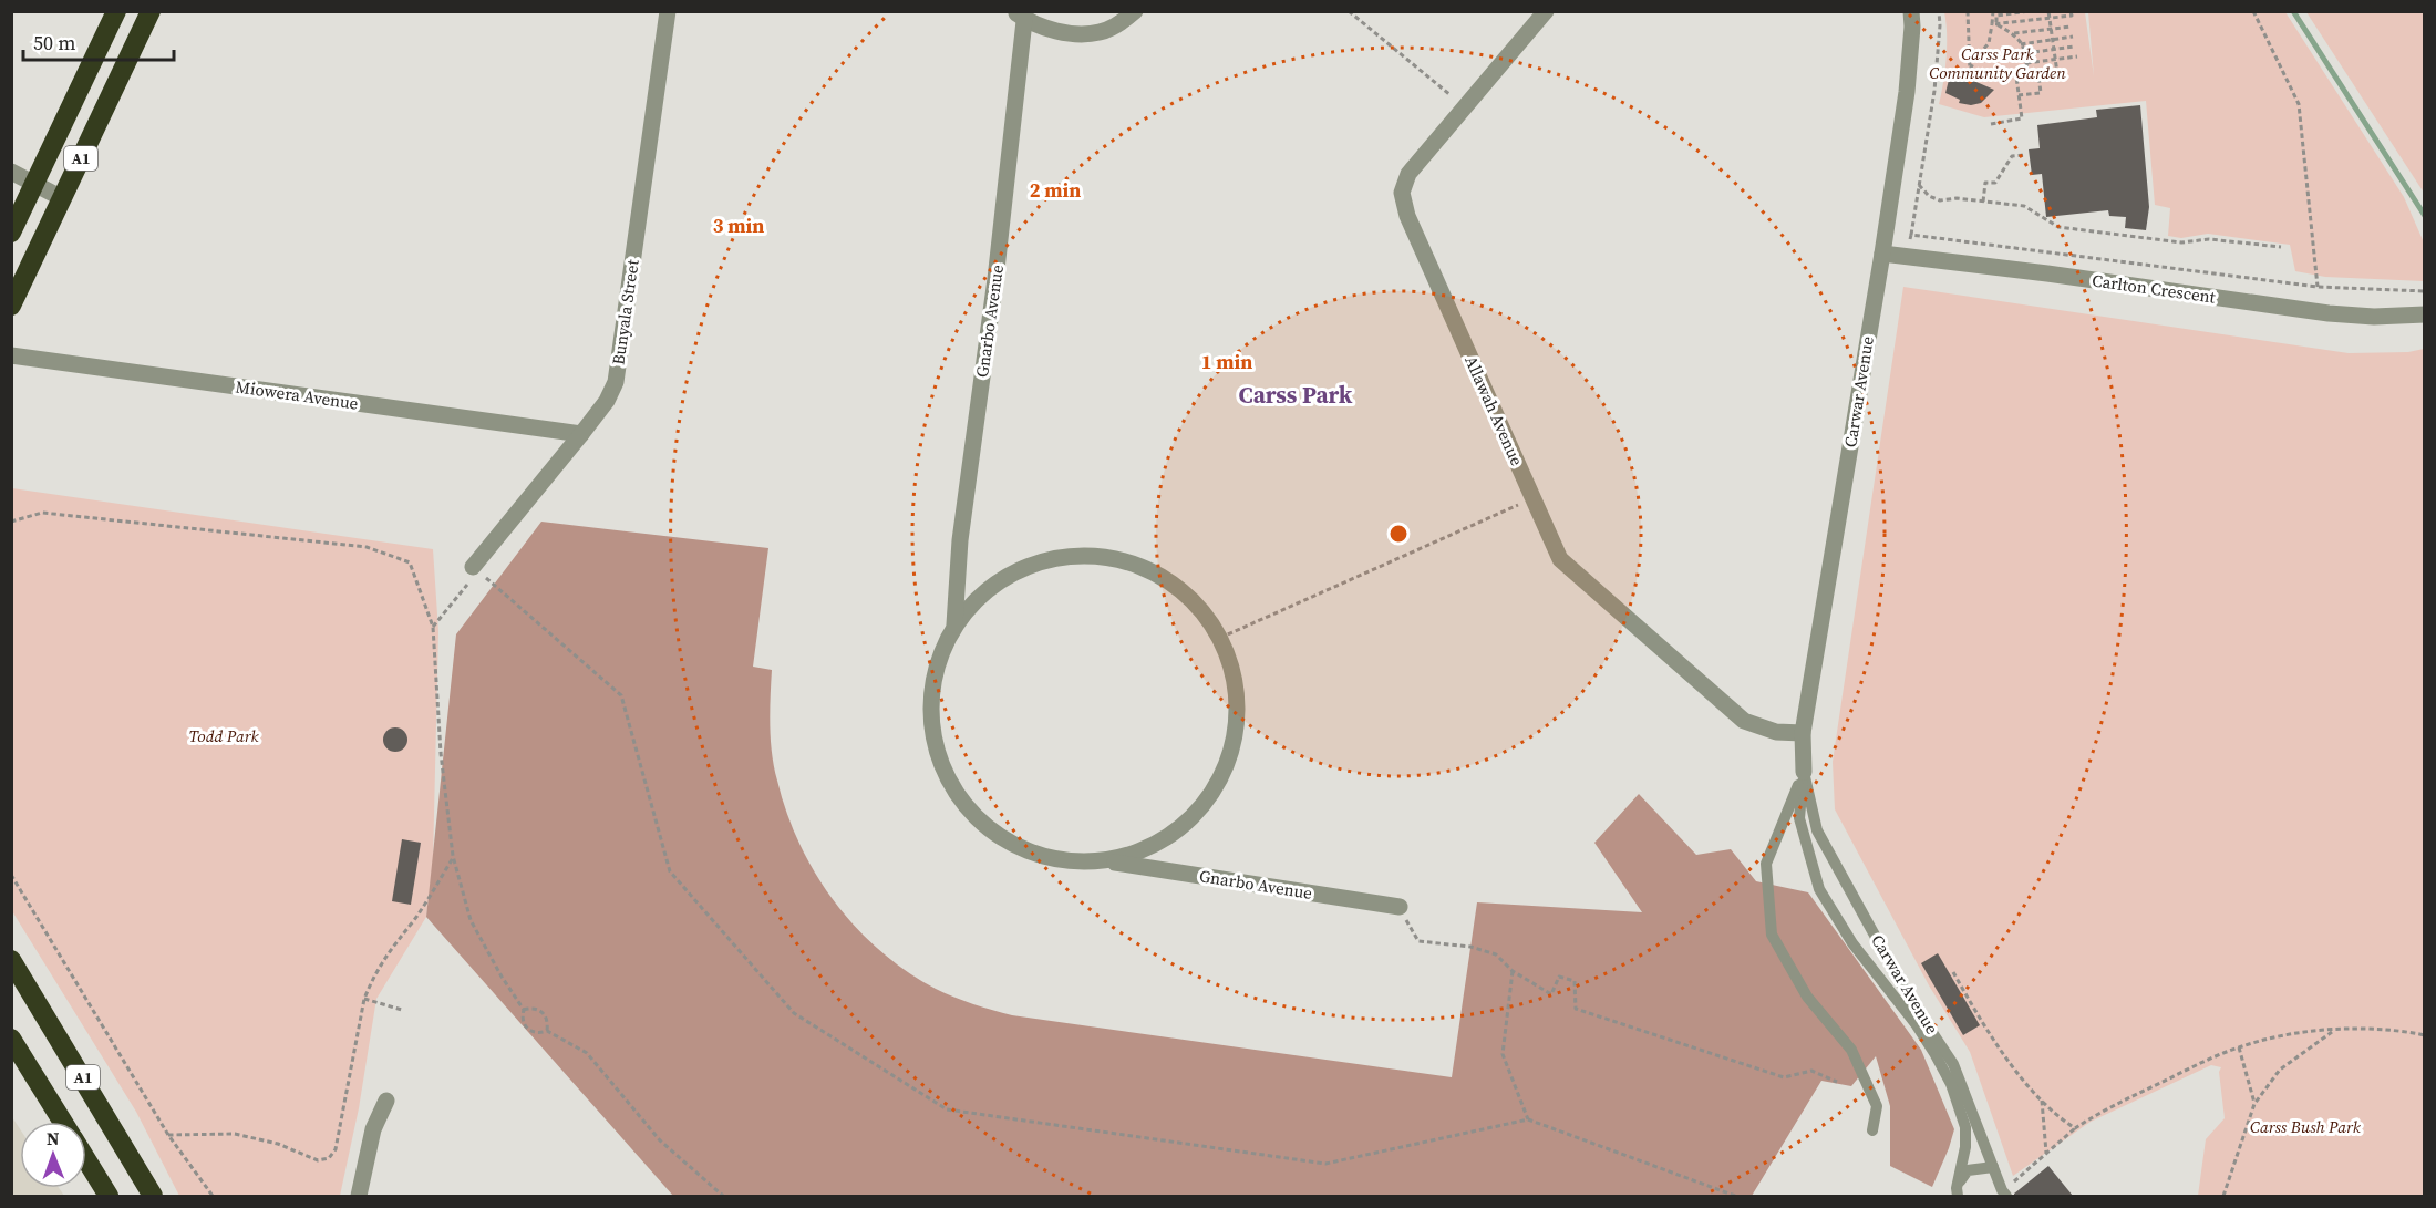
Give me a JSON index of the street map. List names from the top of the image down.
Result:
{
  "streets": {
    "highway": ["A1"],
    "street": [
      "Carlton Crescent",
      "Bunyala Street",
      "Gnarbo Avenue",
      "Carwar Avenue",
      "Miowera Avenue",
      "Allawah Avenue"
    ]
  },
  "crossings": [
    ["Carlton Crescent", "Carwar Avenue"],
    ["Bunyala Street", "Miowera Avenue"],
    ["Carwar Avenue", "Allawah Avenue"]
  ],
  "districts": ["Carss Park"],
  "parks": ["Carss Park Community Garden", "Todd Park", "Carss Bush Park"],
  "scale_bar": "50 m",
  "north": "top",
  "rings": ["2 min", "3 min", "1 min"]
}
